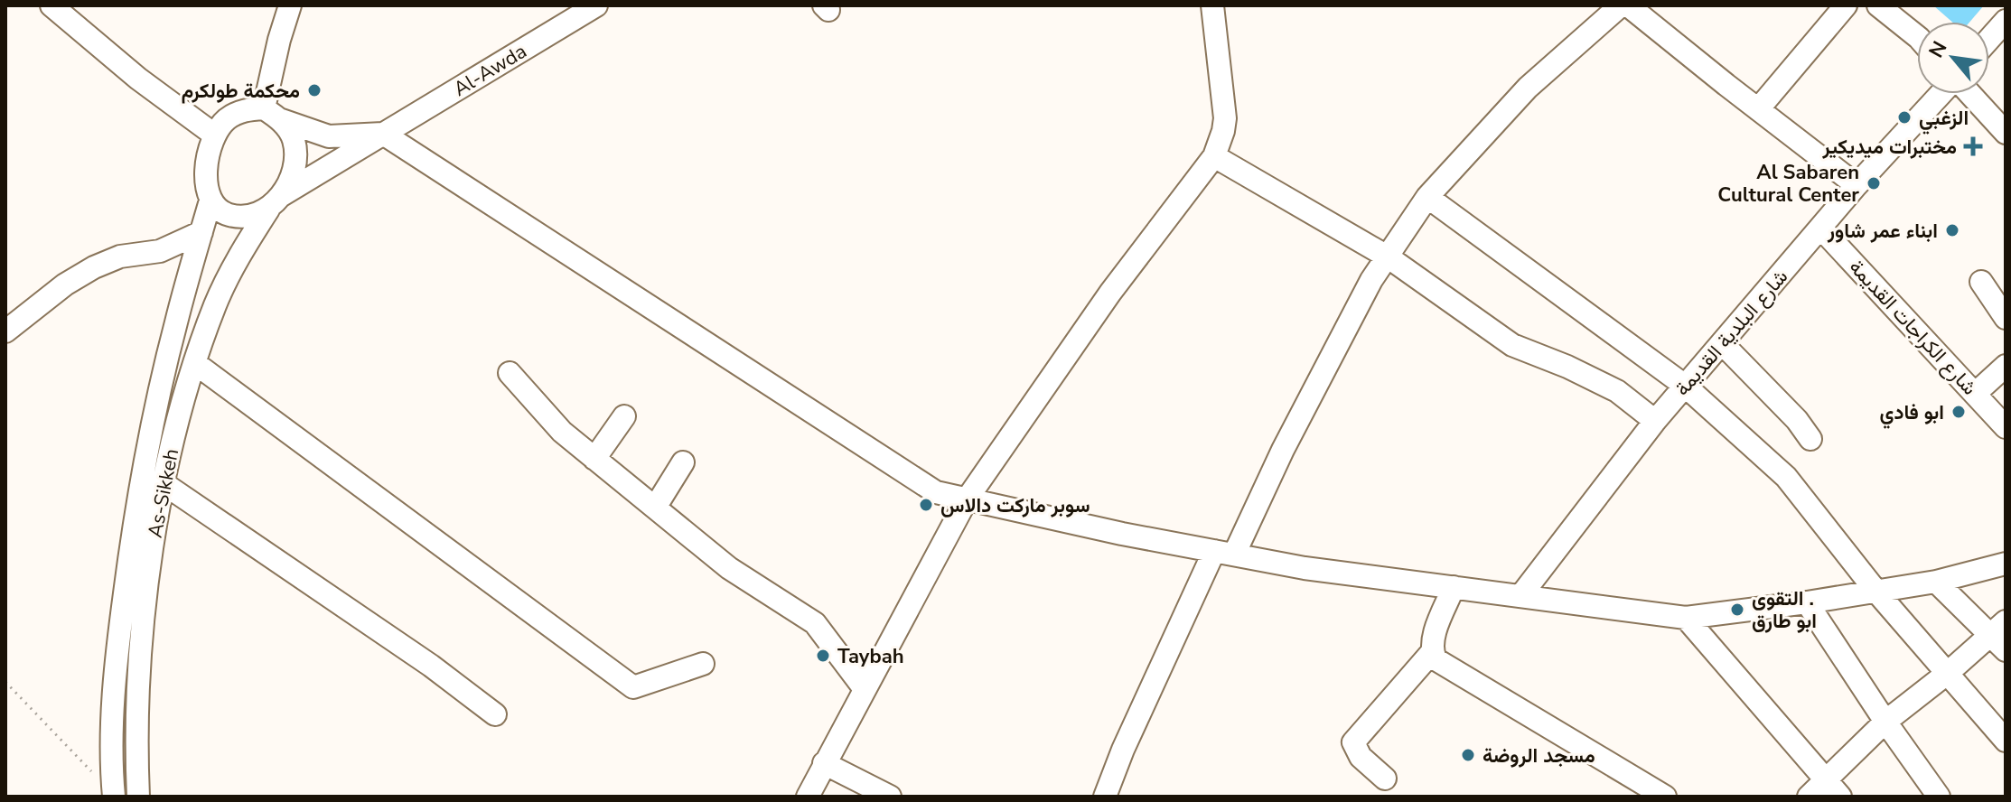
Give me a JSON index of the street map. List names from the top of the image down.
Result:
{
  "streets": {
    "street": [
      "Al-Awda",
      "شارع الكراجات القديمة",
      "شارع البلدية القديمة",
      "As-Sikkeh"
    ]
  },
  "crossings": [
    ["Al-Awda", "As-Sikkeh"],
    ["شارع الكراجات القديمة", "شارع البلدية القديمة"]
  ],
  "places": {
    "other": [
      "محكمة طولكرم",
      "الزغبي",
      "Al Sabaren Cultural Center",
      "ابناء عمر شاور",
      "ابو فادي",
      "سوبر ماركت دالاس",
      "التقوى . ابو طارق",
      "Taybah",
      "مسجد الروضة"
    ],
    "health": ["مختبرات ميديكير"]
  },
  "north": "top left"
}
